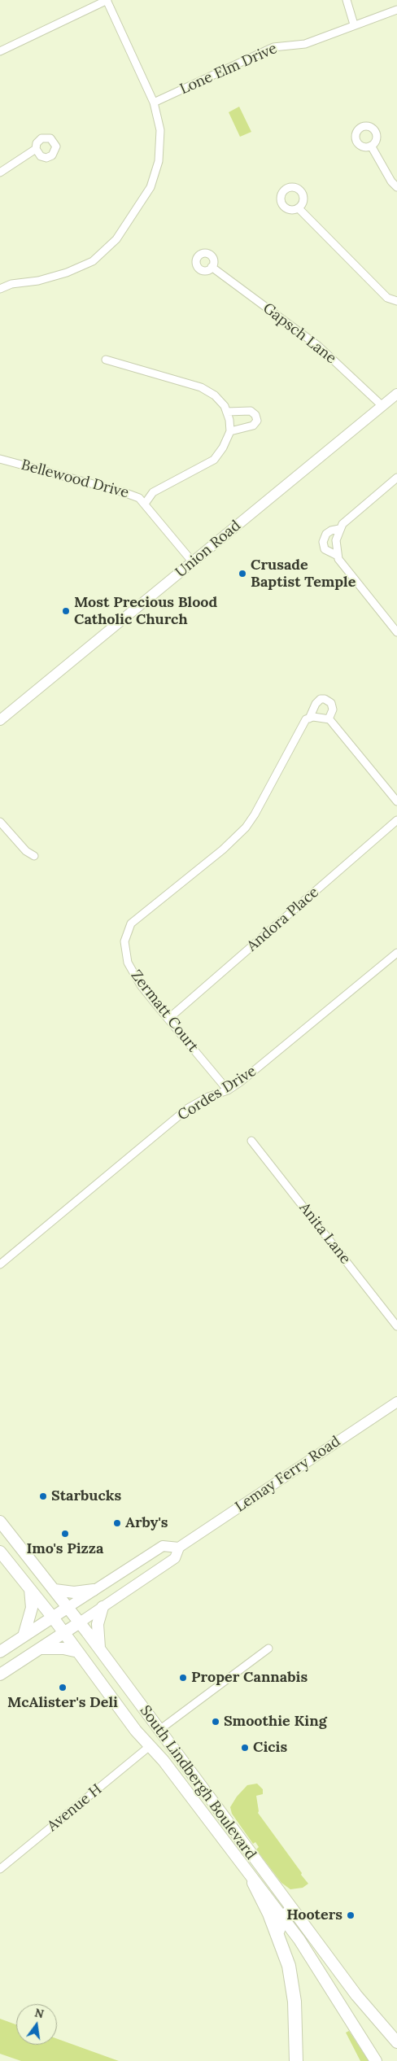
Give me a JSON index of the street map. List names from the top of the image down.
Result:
{
  "streets": {
    "main road": ["Union Road", "Lemay Ferry Road", "South Lindbergh Boulevard"],
    "street": [
      "Lone Elm Drive",
      "Gapsch Lane",
      "Bellewood Drive",
      "Andora Place",
      "Zermatt Court",
      "Cordes Drive",
      "Anita Lane",
      "Avenue H"
    ]
  },
  "crossings": [
    ["Gapsch Lane", "Union Road"],
    ["Bellewood Drive", "Union Road"],
    ["Andora Place", "Zermatt Court"],
    ["Zermatt Court", "Cordes Drive"],
    ["Lemay Ferry Road", "South Lindbergh Boulevard"],
    ["South Lindbergh Boulevard", "Avenue H"]
  ],
  "places": [
    "Crusade Baptist Temple",
    "Most Precious Blood Catholic Church",
    "Starbucks",
    "Arby's",
    "Imo's Pizza",
    "Proper Cannabis",
    "McAlister's Deli",
    "Smoothie King",
    "Cicis",
    "Hooters"
  ],
  "north": "top"
}
